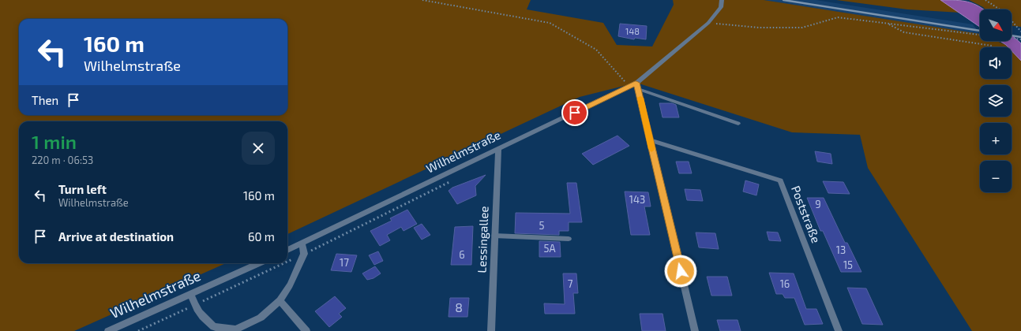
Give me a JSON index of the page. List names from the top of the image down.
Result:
{
  "streets": {
    "street": ["Wilhelmstraße", "Poststraße", "Lessingallee"]
  },
  "crossings": [
    ["Wilhelmstraße", "Lessingallee"]
  ],
  "house_numbers": [
    "148",
    "143",
    "9",
    "5",
    "5A",
    "13",
    "6",
    "17",
    "15",
    "7",
    "16",
    "8"
  ],
  "north": "bottom right",
  "page": {
    "map_buttons": ["+", "−"],
    "turn": ["160 m", "Wilhelmstraße"],
    "then": "Then",
    "heading": ["1 min", "220 m · 06:53"],
    "list": [
      {
        "name": "Turn left",
        "note": "Wilhelmstraße",
        "value": "160 m"
      },
      {
        "name": "Arrive at destination",
        "value": "60 m"
      }
    ]
  }
}
